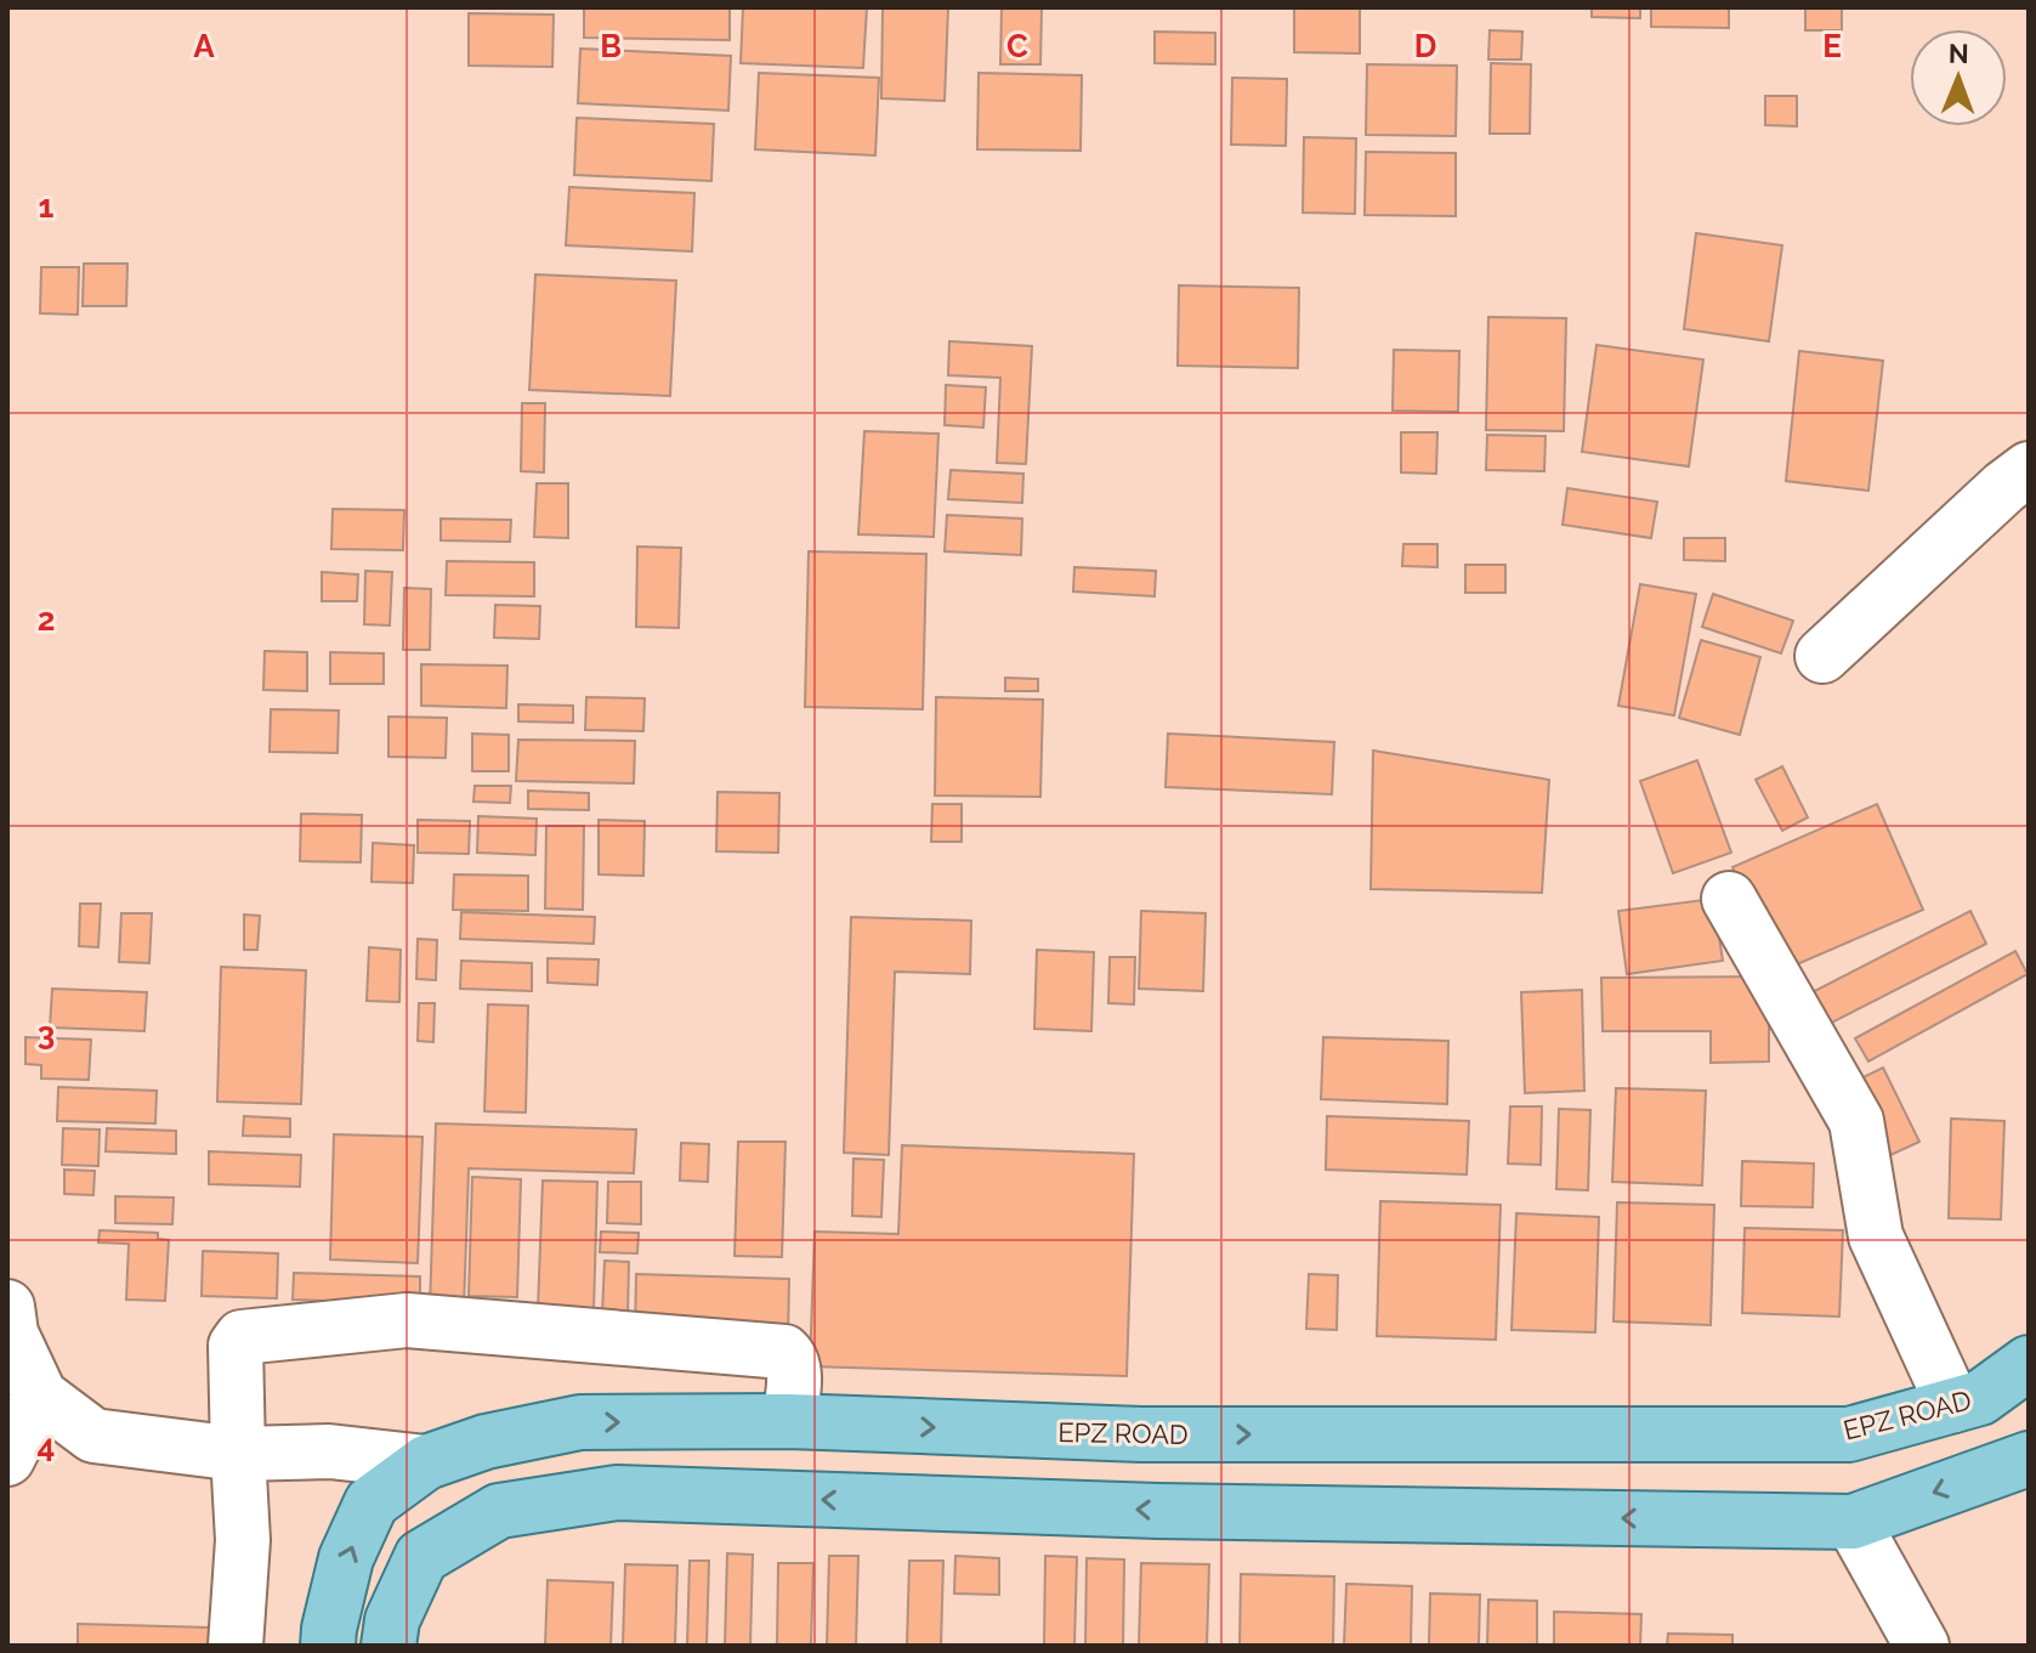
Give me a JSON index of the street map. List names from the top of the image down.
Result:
{
  "streets": {
    "main road": ["EPZ ROAD"]
  },
  "north": "top",
  "grid": {
    "columns": [
      "A",
      "B",
      "C",
      "D",
      "E"
    ],
    "rows": [
      "1",
      "2",
      "3",
      "4"
    ]
  }
}
